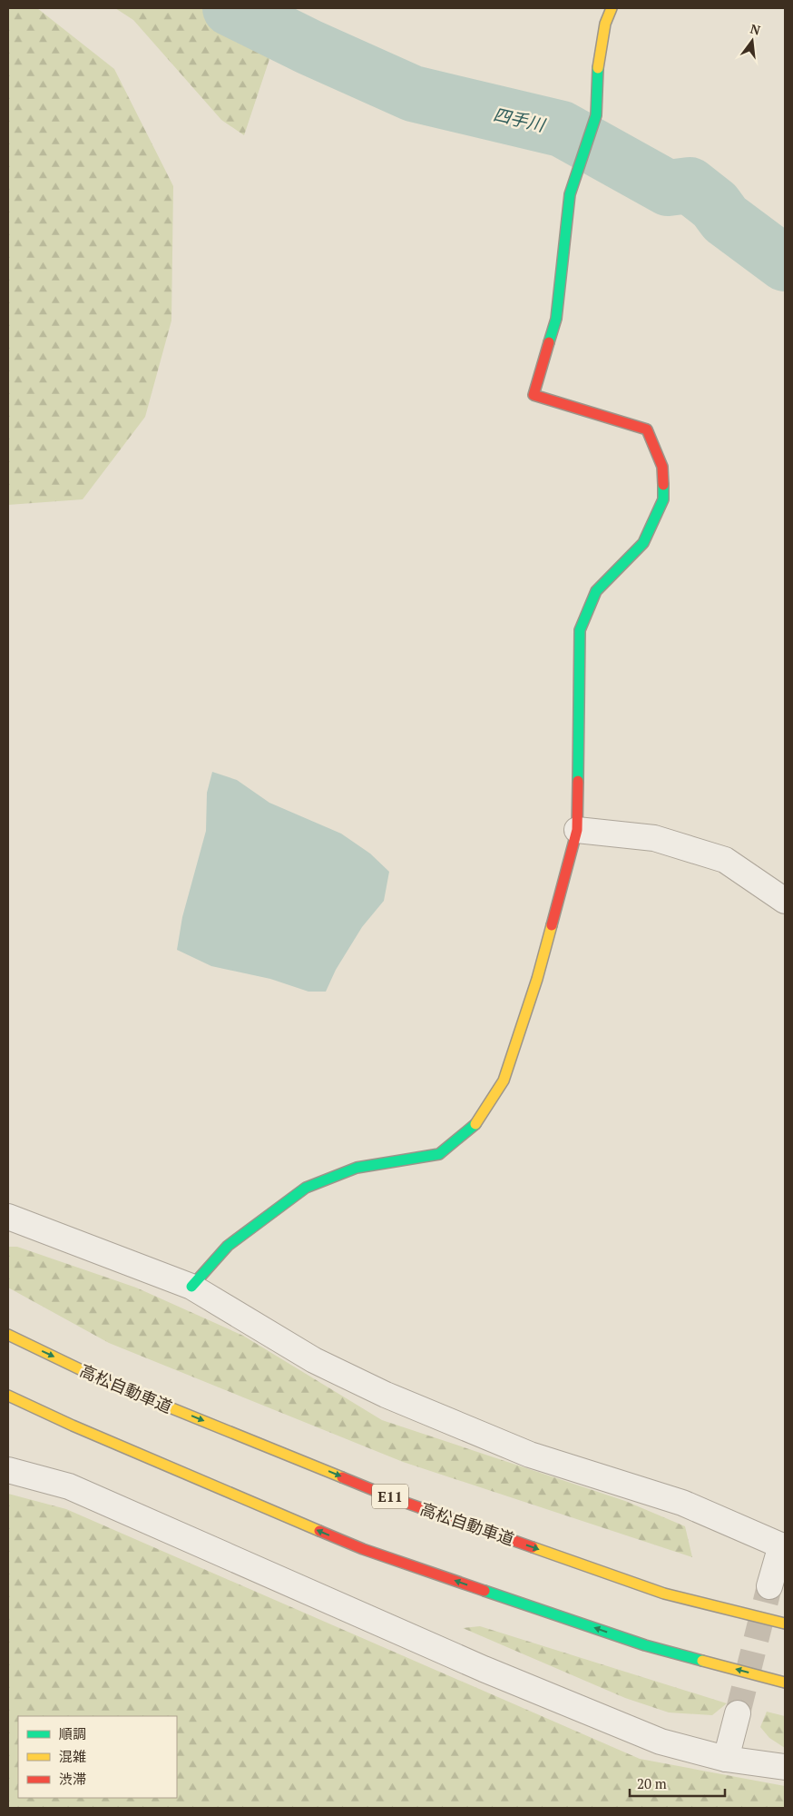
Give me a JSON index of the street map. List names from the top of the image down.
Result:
{
  "streets": {
    "main road": ["高松自動車道", "E11"]
  },
  "water": ["四手川"],
  "legend": ["順調", "混雑", "渋滞"],
  "scale_bar": "20 m",
  "north": "top"
}
